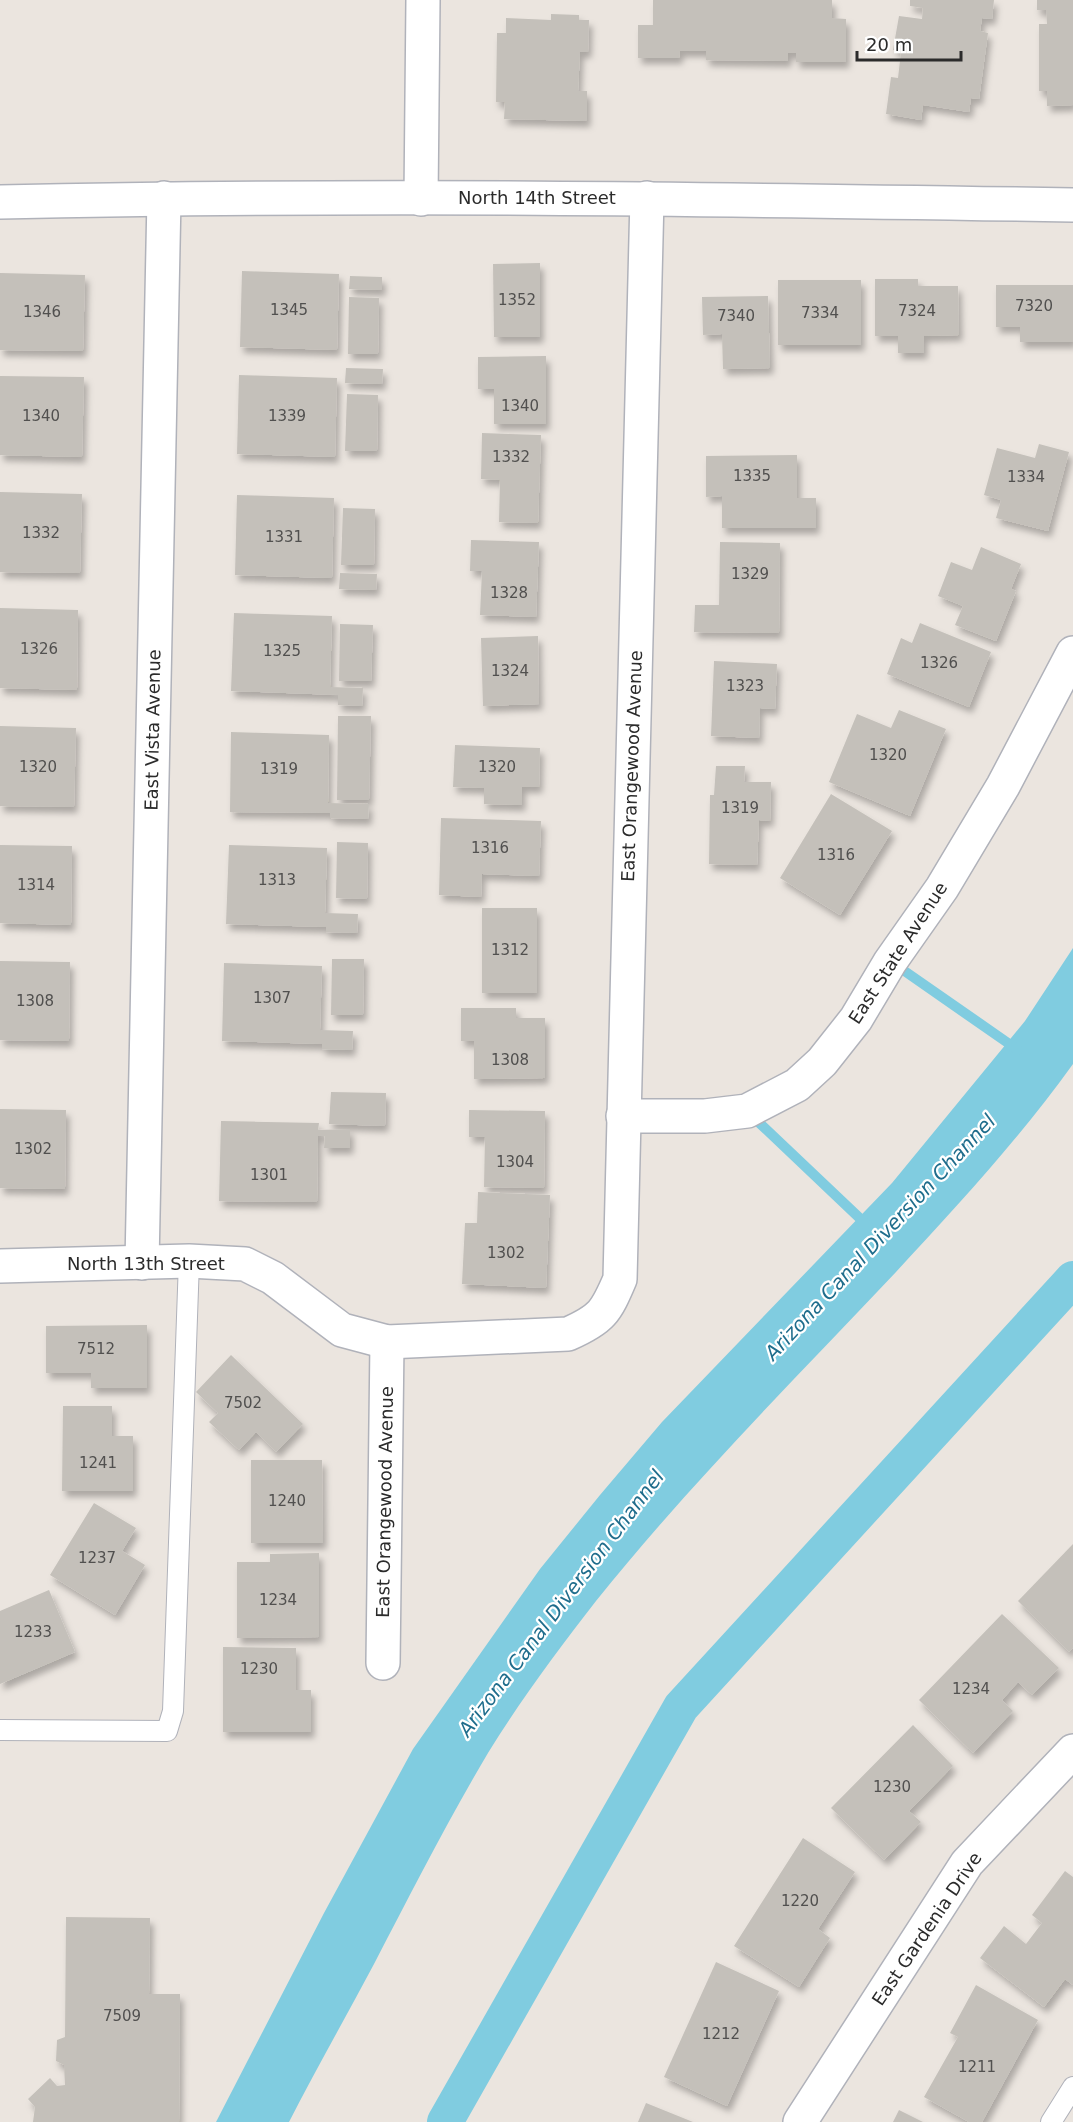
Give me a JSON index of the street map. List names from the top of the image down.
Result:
{
  "streets": {
    "street": [
      "North 14th Street",
      "East Vista Avenue",
      "East Orangewood Avenue",
      "East State Avenue",
      "North 13th Street",
      "East Gardenia Drive"
    ]
  },
  "crossings": [
    ["North 14th Street", "East Vista Avenue"],
    ["North 14th Street", "East Orangewood Avenue"],
    ["East Vista Avenue", "North 13th Street"],
    ["East Orangewood Avenue", "East State Avenue"],
    ["East Orangewood Avenue", "North 13th Street"]
  ],
  "water": ["Arizona Canal Diversion Channel"],
  "house_numbers": [
    "1352",
    "7320",
    "1345",
    "7324",
    "1346",
    "7334",
    "7340",
    "1340",
    "1340",
    "1339",
    "1332",
    "1335",
    "1334",
    "1332",
    "1331",
    "1329",
    "1328",
    "1326",
    "1325",
    "1326",
    "1324",
    "1323",
    "1320",
    "1320",
    "1320",
    "1319",
    "1319",
    "1316",
    "1316",
    "1313",
    "1314",
    "1312",
    "1307",
    "1308",
    "1308",
    "1302",
    "1304",
    "1301",
    "1302",
    "7512",
    "7502",
    "1241",
    "1240",
    "1237",
    "1234",
    "1233",
    "1230",
    "1234",
    "1230",
    "1220",
    "7509",
    "1212",
    "1211"
  ],
  "scale_bar": "20 m"
}
